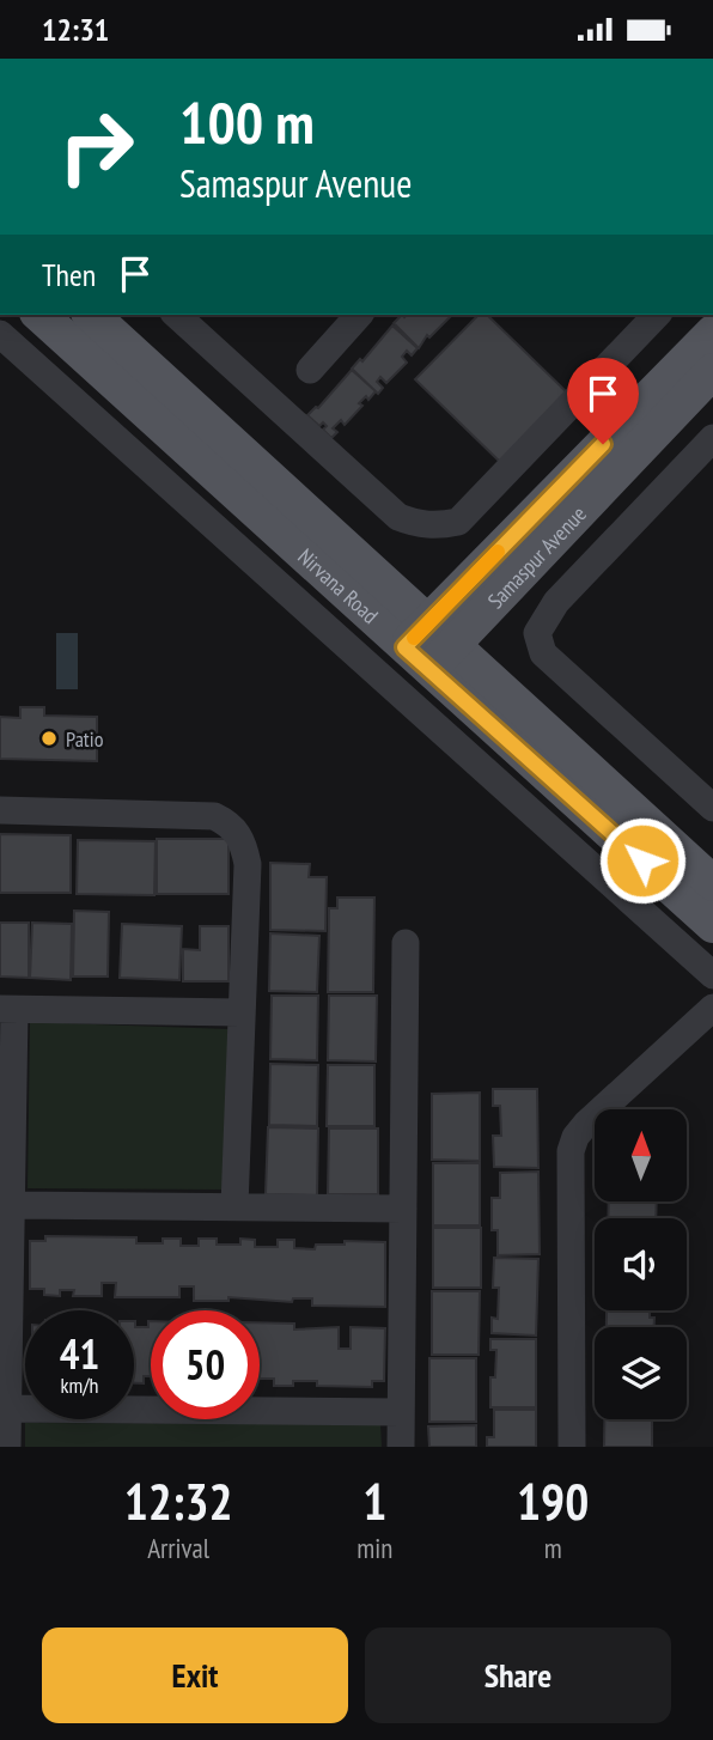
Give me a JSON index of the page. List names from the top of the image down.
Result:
{
  "streets": {
    "main road": ["Samaspur Avenue", "Nirvana Road"]
  },
  "crossings": [
    ["Samaspur Avenue", "Nirvana Road"]
  ],
  "places": ["Patio"],
  "north": "top",
  "page": {
    "status": "12:31",
    "turn": ["100 m", "Samaspur Avenue"],
    "then": "Then",
    "speed": "41 km/h",
    "limit": "50",
    "eta": [
      "12:32",
      "Arrival",
      "1",
      "min",
      "190",
      "m"
    ],
    "buttons": ["Exit", "Share"]
  }
}
